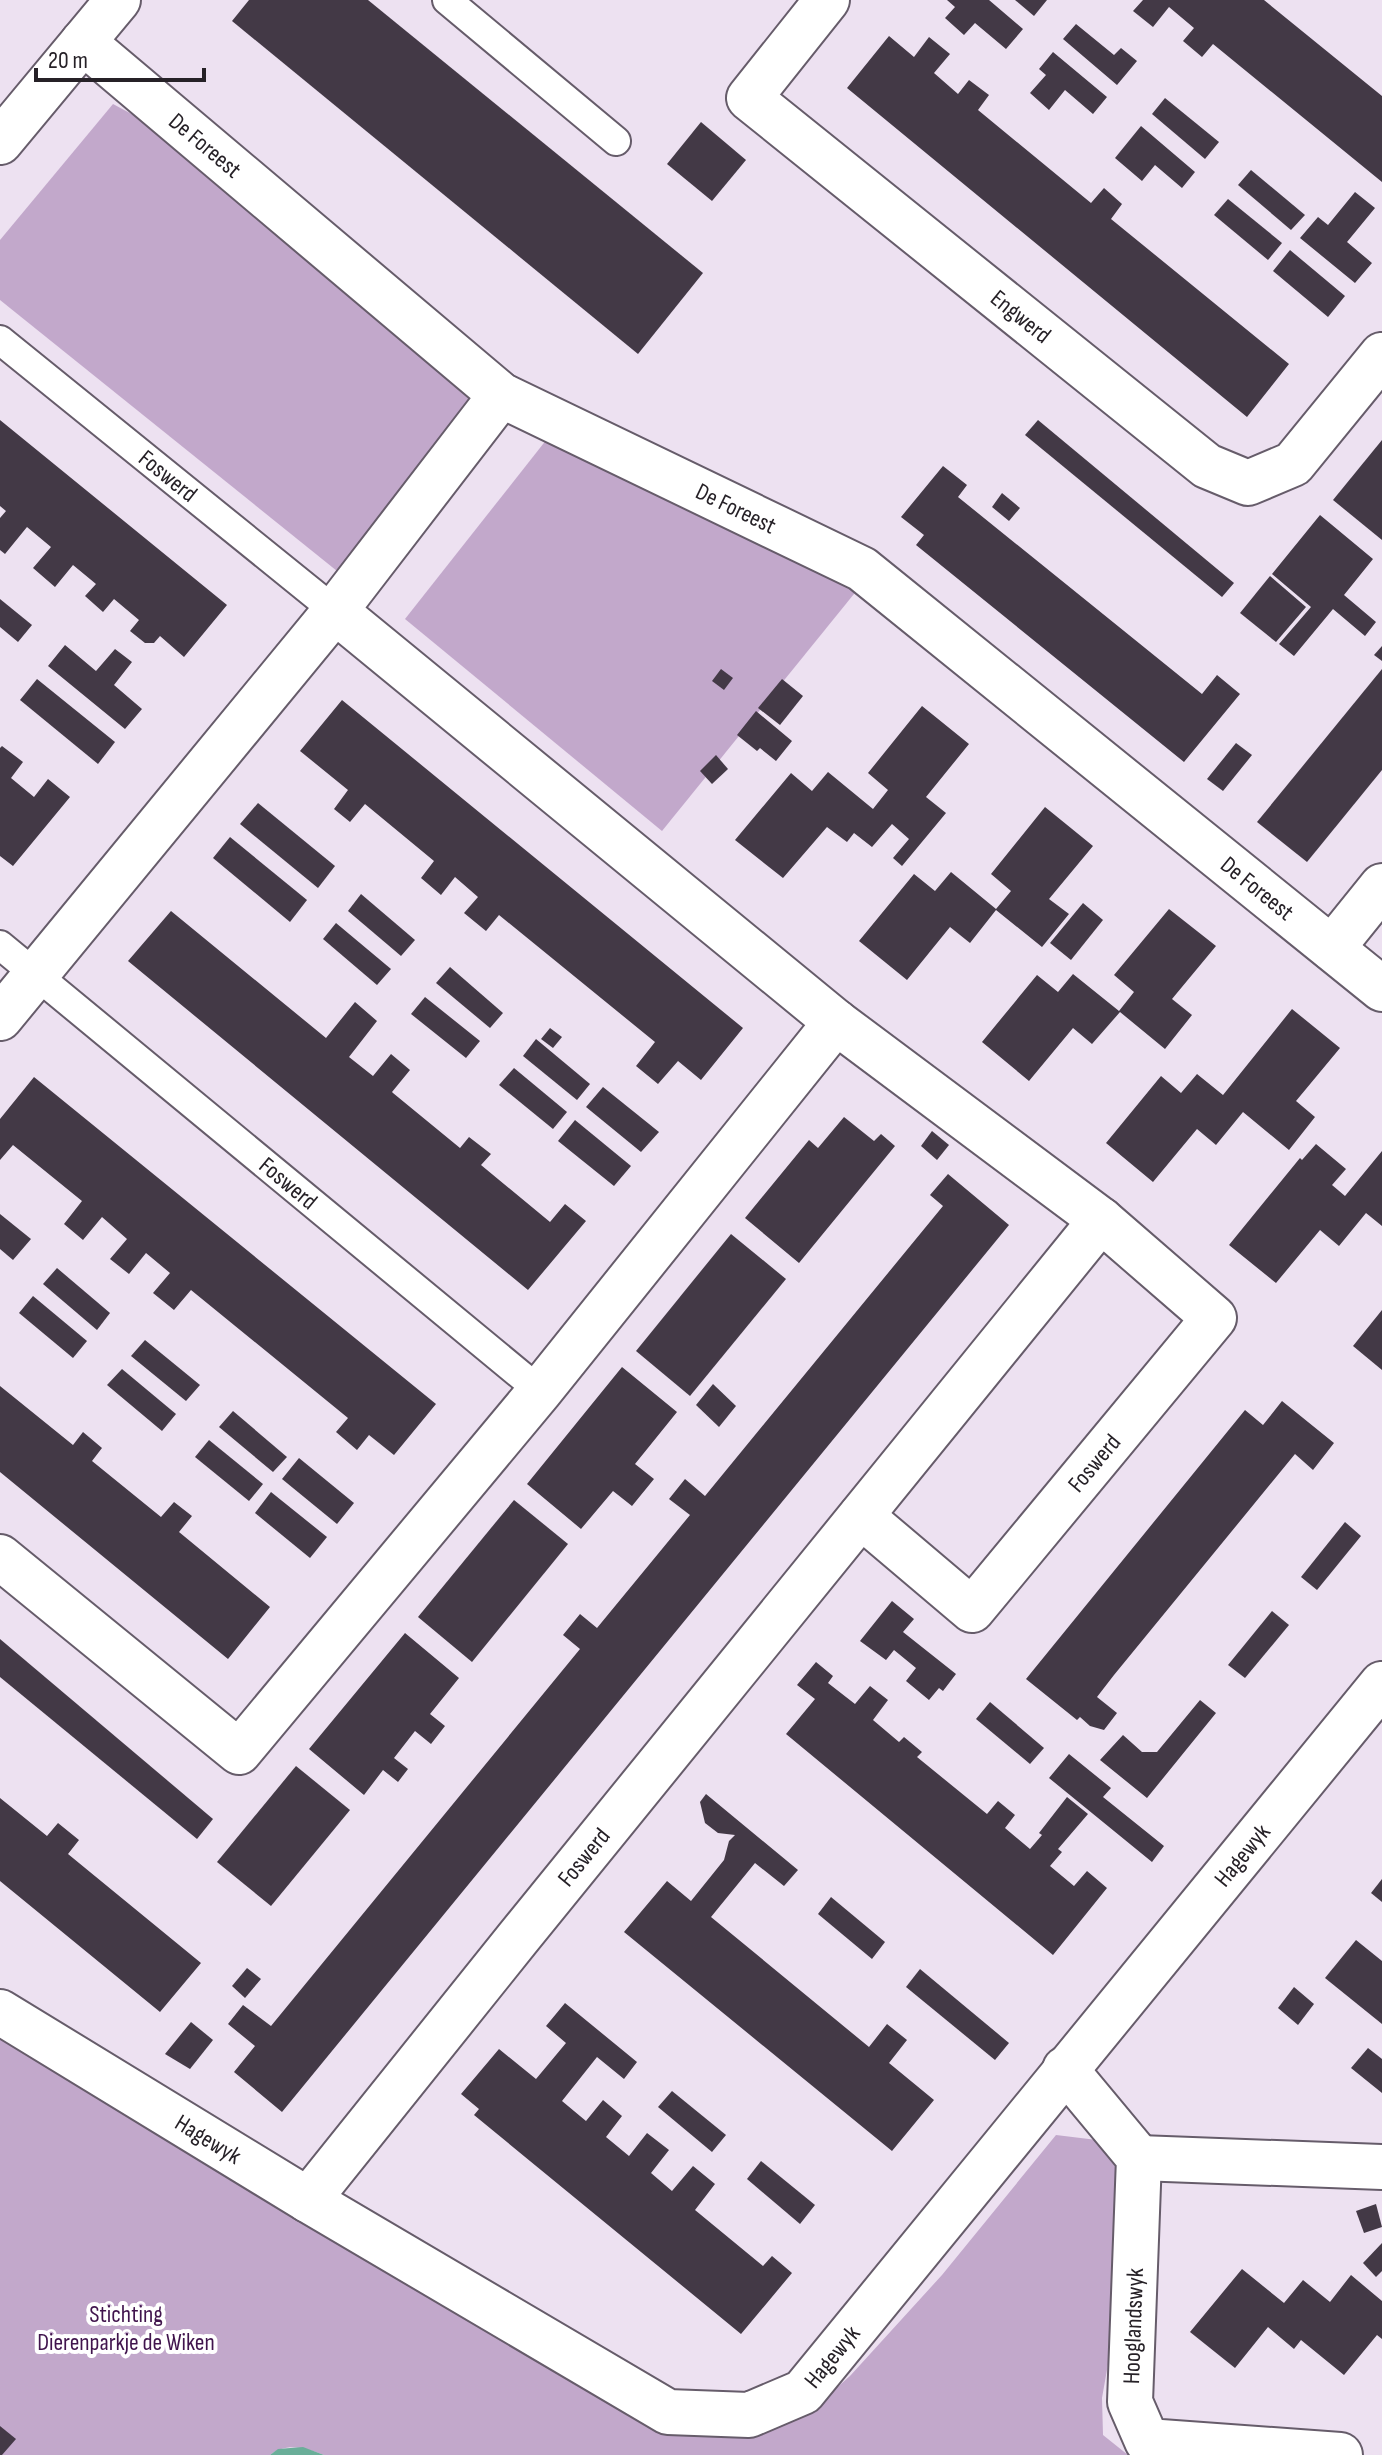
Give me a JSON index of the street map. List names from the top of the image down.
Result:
{
  "streets": {
    "street": [
      "De Foreest",
      "Engwerd",
      "Foswerd",
      "Hagewyk",
      "Hooglandswyk"
    ]
  },
  "crossings": [
    ["Foswerd", "Hagewyk"]
  ],
  "parks": ["Stichting Dierenparkje de Wiken"],
  "scale_bar": "20 m"
}
